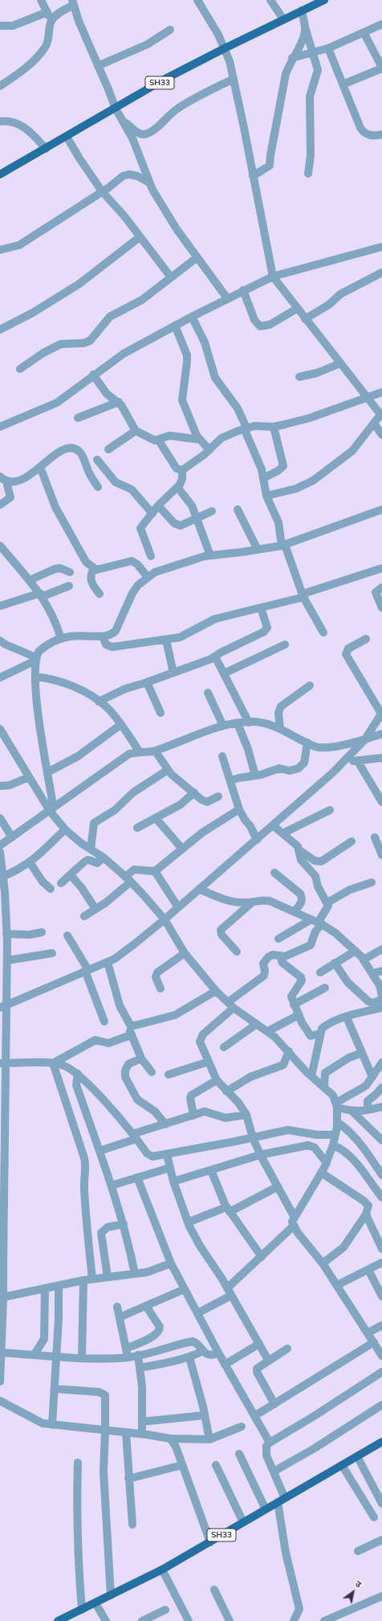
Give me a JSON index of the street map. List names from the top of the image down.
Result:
{
  "streets": {
    "main road": ["SH33"]
  },
  "north": "top right"
}
